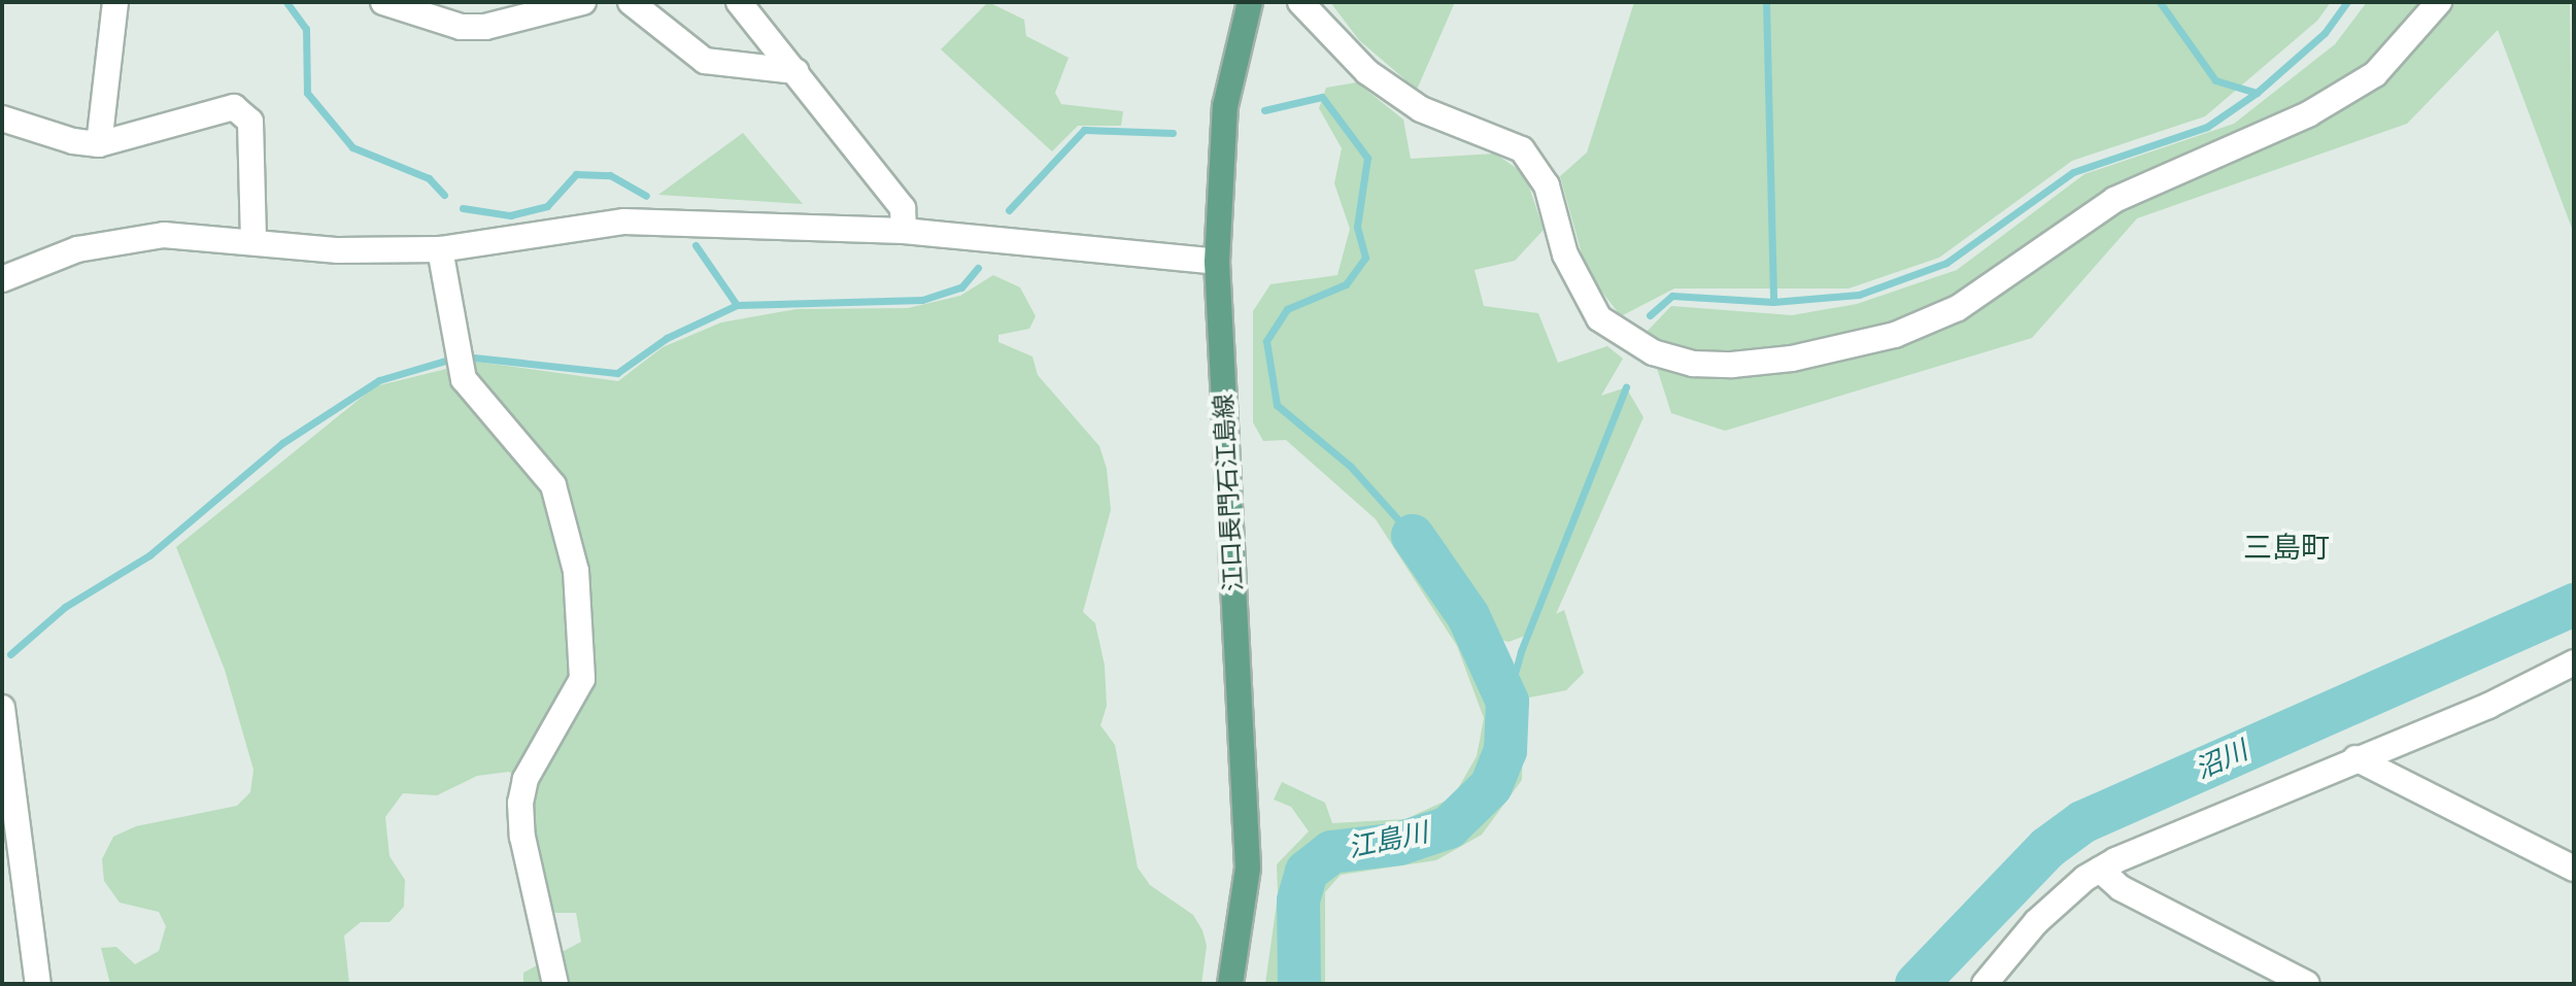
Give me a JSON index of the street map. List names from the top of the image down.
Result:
{
  "streets": {
    "main road": ["江口長門石江島線"]
  },
  "districts": ["三島町"],
  "water": ["沼川", "江島川"]
}
